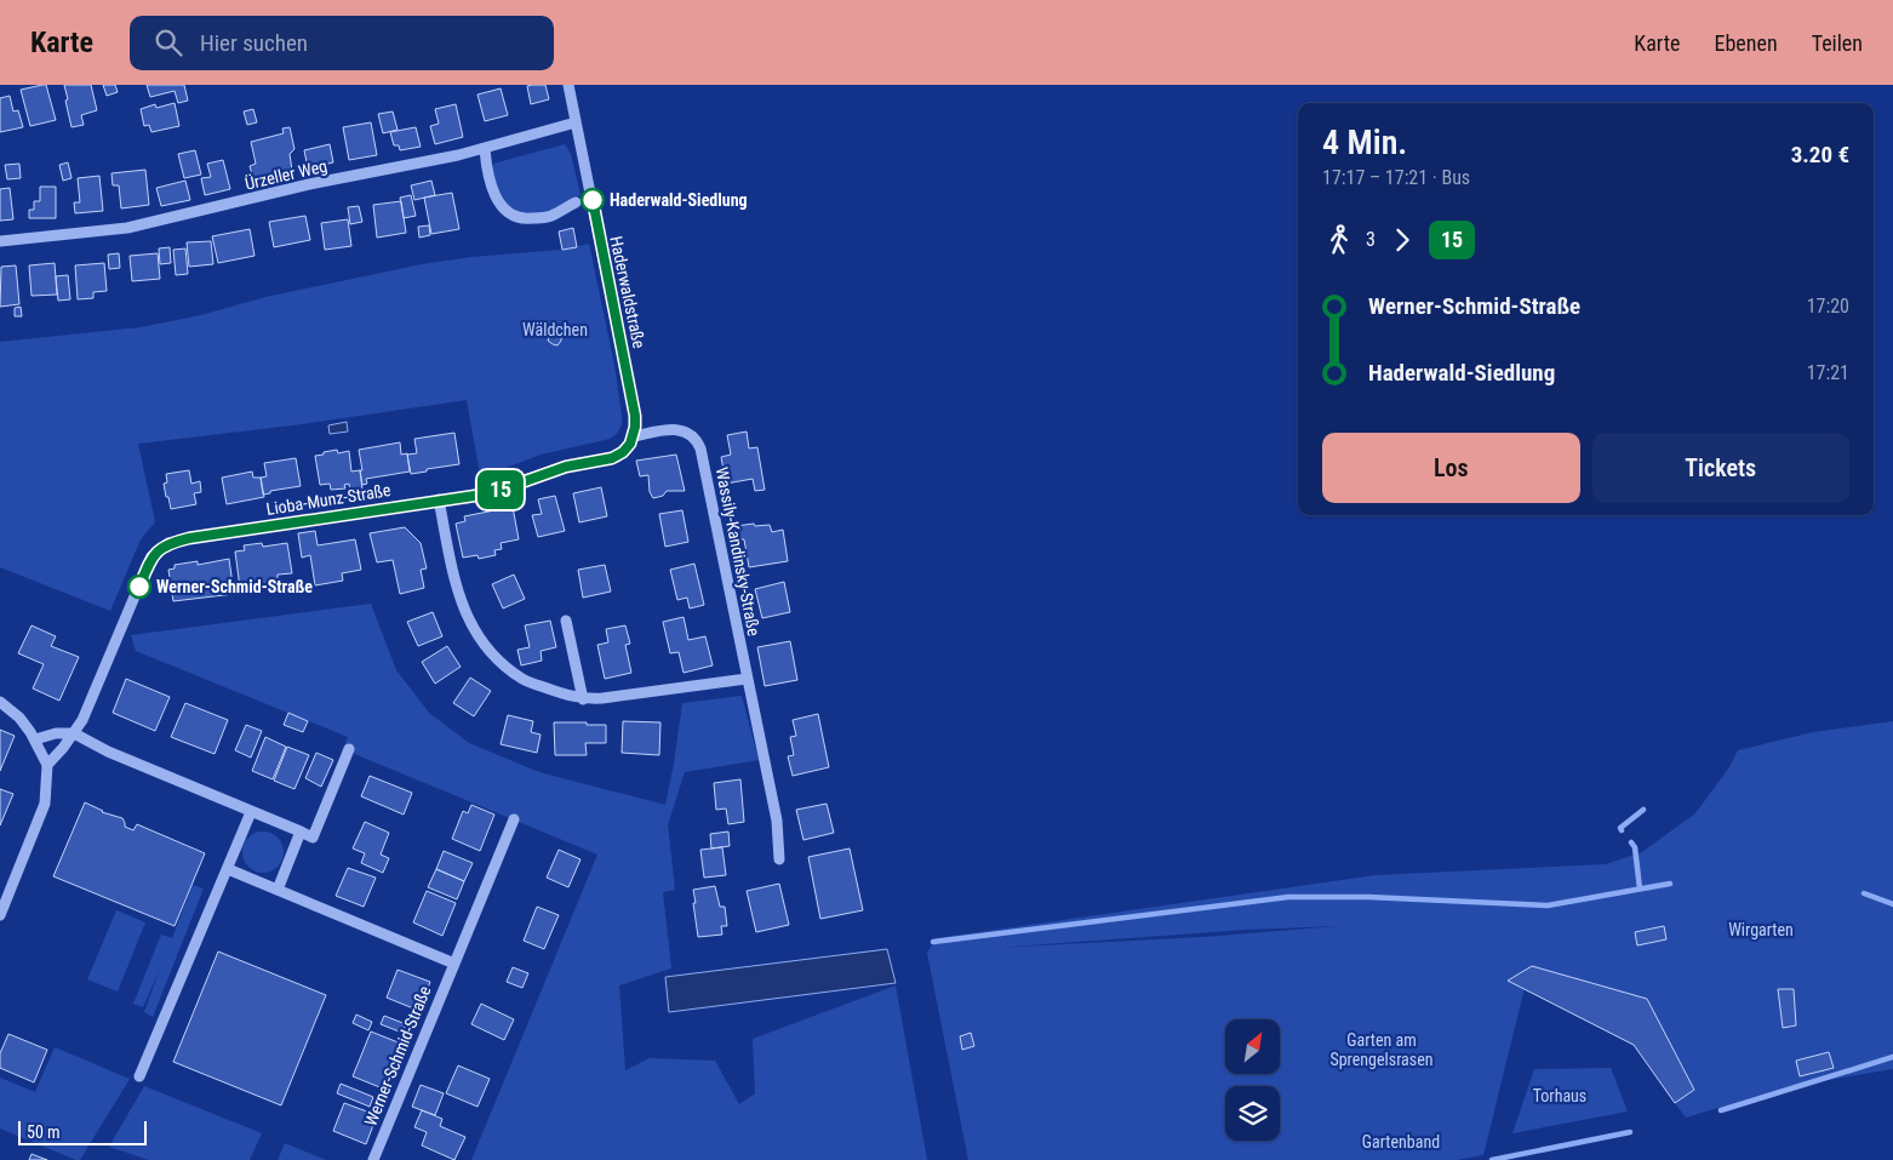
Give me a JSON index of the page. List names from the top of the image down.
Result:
{
  "streets": {
    "street": [
      "Ürzeller Weg",
      "Haderwaldstraße",
      "Lioba-Munz-Straße",
      "Wassily-Kandinsky-Straße",
      "Werner-Schmid-Straße"
    ]
  },
  "crossings": [
    ["Ürzeller Weg", "Haderwaldstraße"],
    ["Haderwaldstraße", "Lioba-Munz-Straße"],
    ["Haderwaldstraße", "Wassily-Kandinsky-Straße"],
    ["Lioba-Munz-Straße", "Wassily-Kandinsky-Straße"]
  ],
  "parks": [
    "Wäldchen",
    "Wirgarten",
    "Garten am Sprengelsrasen",
    "Torhaus",
    "Gartenband"
  ],
  "places": ["Haderwald-Siedlung", "Werner-Schmid-Straße"],
  "lines": ["bus line 15"],
  "scale_bar": "50 m",
  "north": "top right",
  "page": {
    "header": "Karte",
    "search": "Hier suchen",
    "nav": ["Karte", "Ebenen", "Teilen"],
    "on_map": "15",
    "heading": ["4 Min.", "17:17 – 17:21 · Bus", "3.20 €"],
    "legs": ["3", "15"],
    "list": [
      {
        "name": "Werner-Schmid-Straße",
        "value": "17:20"
      },
      {
        "name": "Haderwald-Siedlung",
        "value": "17:21"
      }
    ],
    "buttons": ["Los", "Tickets"],
    "scale": "50 m"
  }
}
